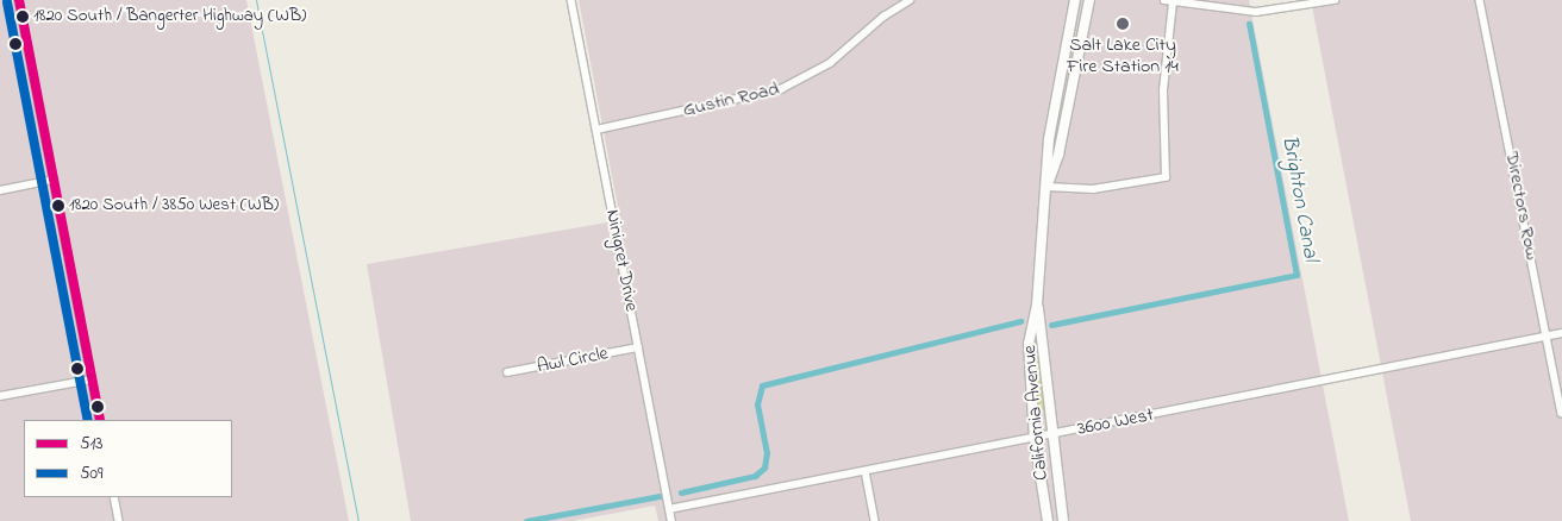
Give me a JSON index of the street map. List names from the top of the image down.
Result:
{
  "streets": {
    "main road": ["California Avenue"],
    "street": [
      "Gustin Road",
      "Directors Row",
      "Ninigret Drive",
      "Awl Circle",
      "3600 West"
    ]
  },
  "crossings": [
    ["Gustin Road", "Ninigret Drive"],
    ["Directors Row", "3600 West"],
    ["Ninigret Drive", "Awl Circle"],
    ["Ninigret Drive", "3600 West"],
    ["California Avenue", "3600 West"]
  ],
  "water": ["Brighton Canal"],
  "places": ["1820 South / Bangerter Highway (WB)", "Salt Lake City Fire Station 14", "1820 South / 3850 West (WB)"],
  "lines": ["transit line 513", "transit line 509"],
  "legend": ["513", "509"]
}
